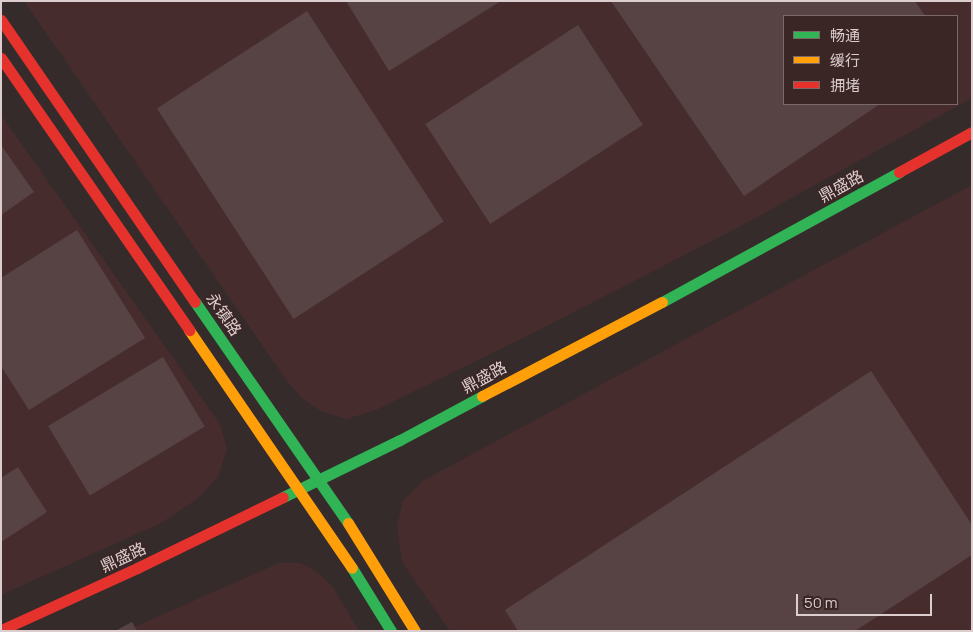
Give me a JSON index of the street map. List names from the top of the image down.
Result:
{
  "streets": {
    "street": ["鼎盛路", "永镇路"]
  },
  "crossings": [
    ["鼎盛路", "永镇路"]
  ],
  "legend": ["畅通", "缓行", "拥堵"],
  "scale_bar": "50 m"
}
